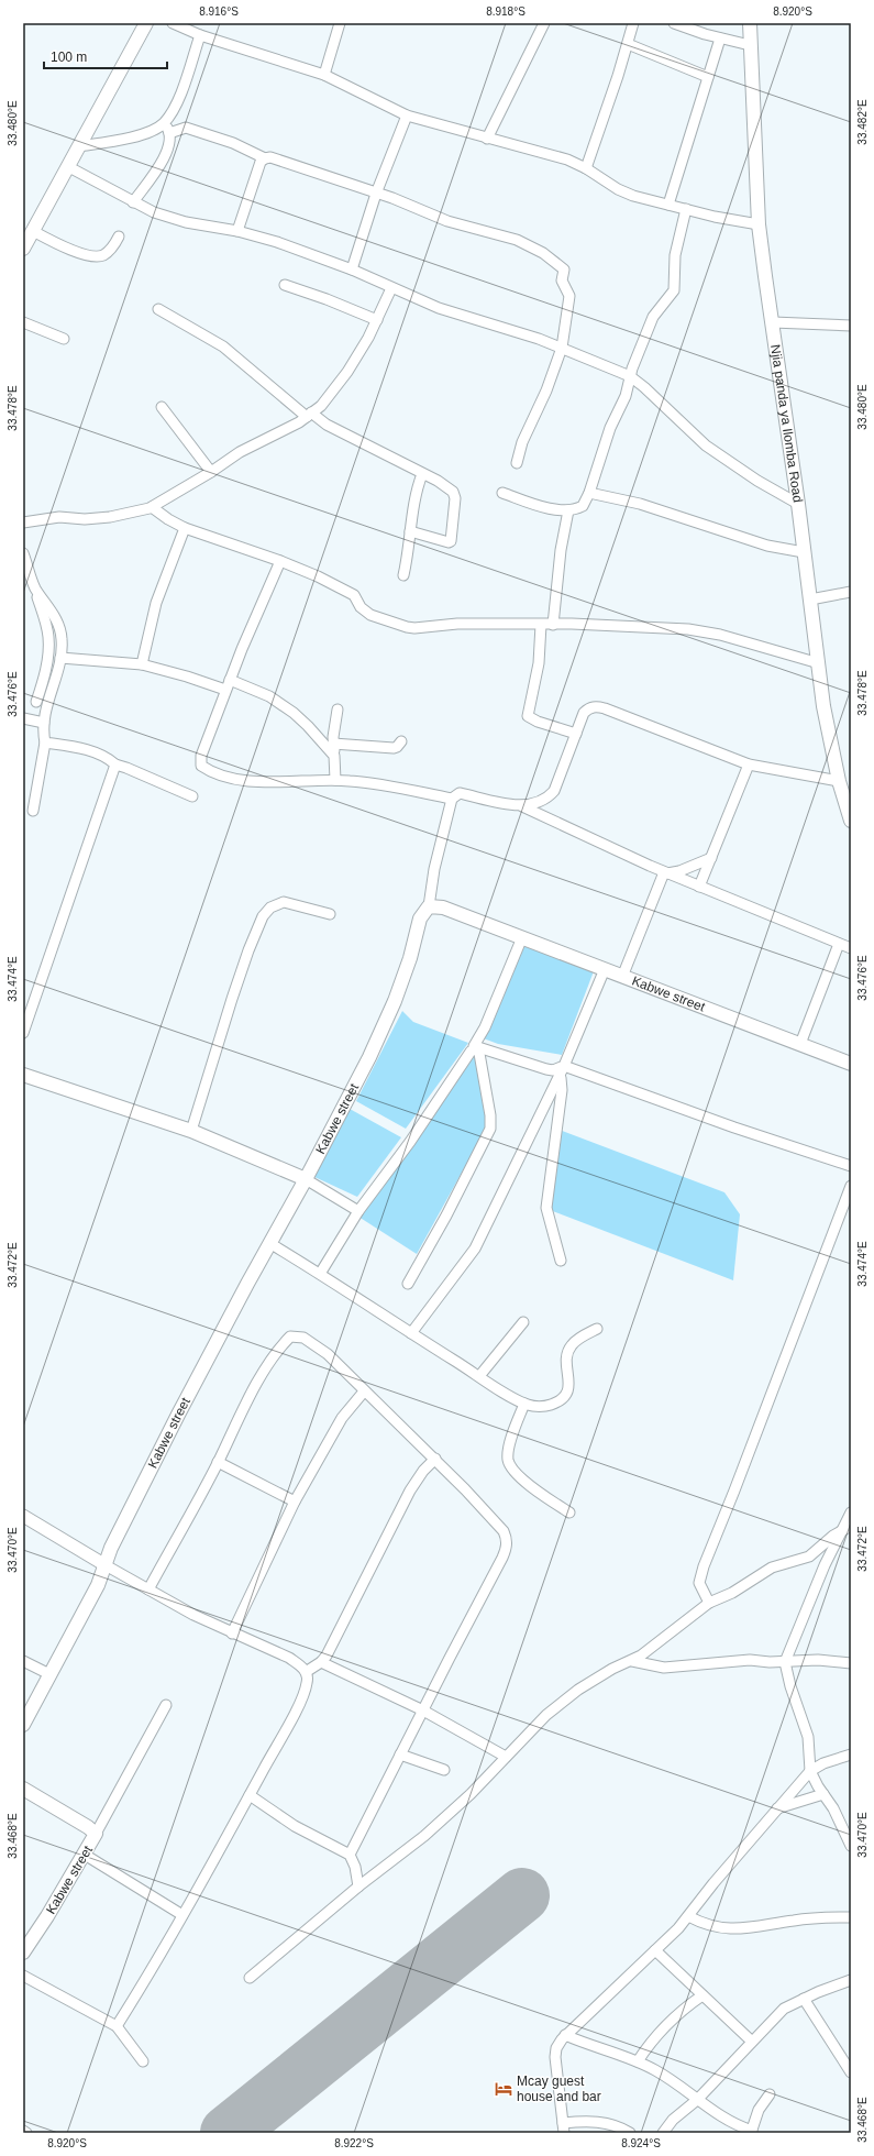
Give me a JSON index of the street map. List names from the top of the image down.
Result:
{
  "streets": {
    "main road": ["Njia panda ya Ilomba Road", "Kabwe street"]
  },
  "places": {
    "hotel": ["Mcay guest house and bar"]
  },
  "scale_bar": "100 m",
  "coordinates": [
    "8.916°S",
    "8.918°S",
    "8.920°S",
    "33.482°E",
    "33.480°E",
    "33.478°E",
    "33.476°E",
    "33.474°E",
    "33.472°E",
    "33.470°E",
    "33.468°E",
    "8.922°S",
    "8.924°S"
  ]
}
